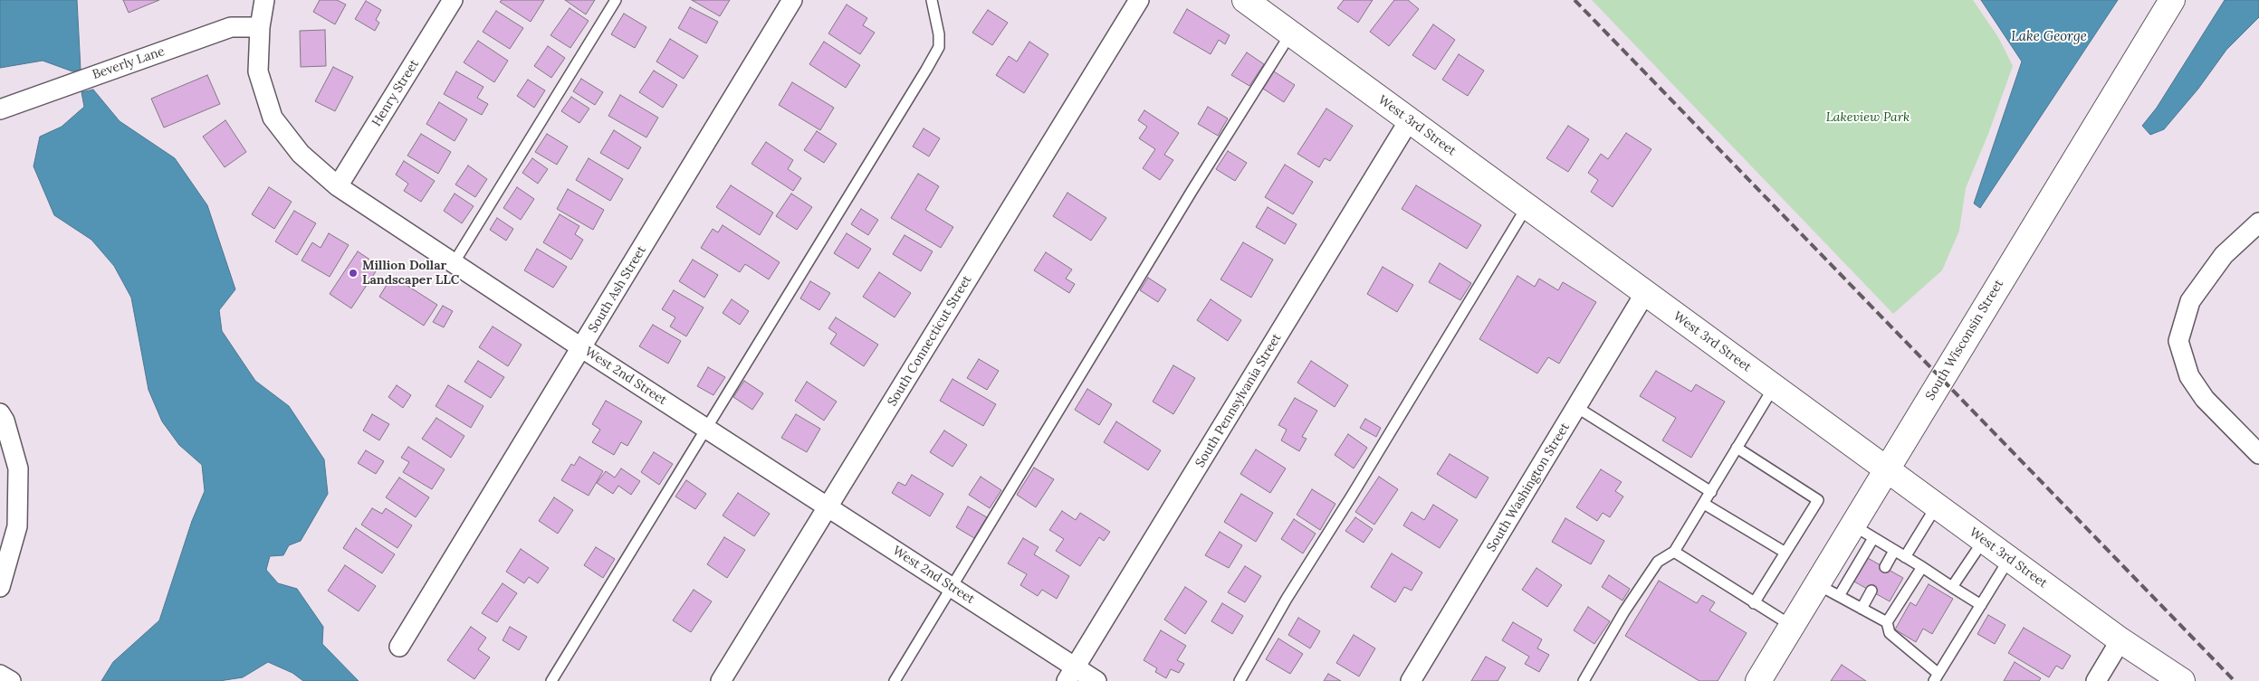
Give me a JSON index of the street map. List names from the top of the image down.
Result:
{
  "streets": {
    "street": [
      "Beverly Lane",
      "Henry Street",
      "West 3rd Street",
      "South Ash Street",
      "South Wisconsin Street",
      "South Connecticut Street",
      "West 2nd Street",
      "South Pennsylvania Street",
      "South Washington Street"
    ]
  },
  "crossings": [
    ["Beverly Lane", "West 2nd Street"],
    ["Henry Street", "West 2nd Street"],
    ["West 3rd Street", "South Wisconsin Street"],
    ["West 3rd Street", "South Pennsylvania Street"],
    ["West 3rd Street", "South Washington Street"],
    ["South Ash Street", "West 2nd Street"],
    ["South Connecticut Street", "West 2nd Street"],
    ["West 2nd Street", "South Pennsylvania Street"]
  ],
  "water": ["Lake George"],
  "parks": ["Lakeview Park"],
  "places": ["Million Dollar Landscaper LLC"]
}
